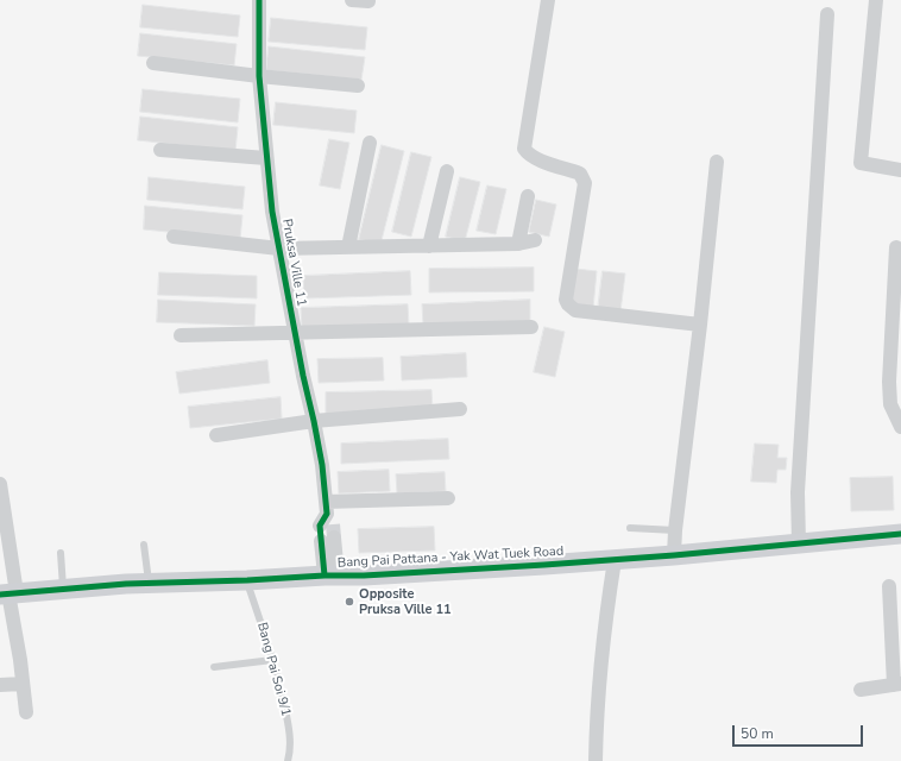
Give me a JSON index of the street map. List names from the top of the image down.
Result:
{
  "streets": {
    "street": ["Pruksa Ville 11", "Bang Pai Pattana - Yak Wat Tuek Road"],
    "lane": ["Bang Pai Soi 9/1"]
  },
  "crossings": [
    ["Pruksa Ville 11", "Bang Pai Pattana - Yak Wat Tuek Road"],
    ["Bang Pai Pattana - Yak Wat Tuek Road", "Bang Pai Soi 9/1"]
  ],
  "places": ["Opposite Pruksa Ville 11"],
  "scale_bar": "50 m"
}
